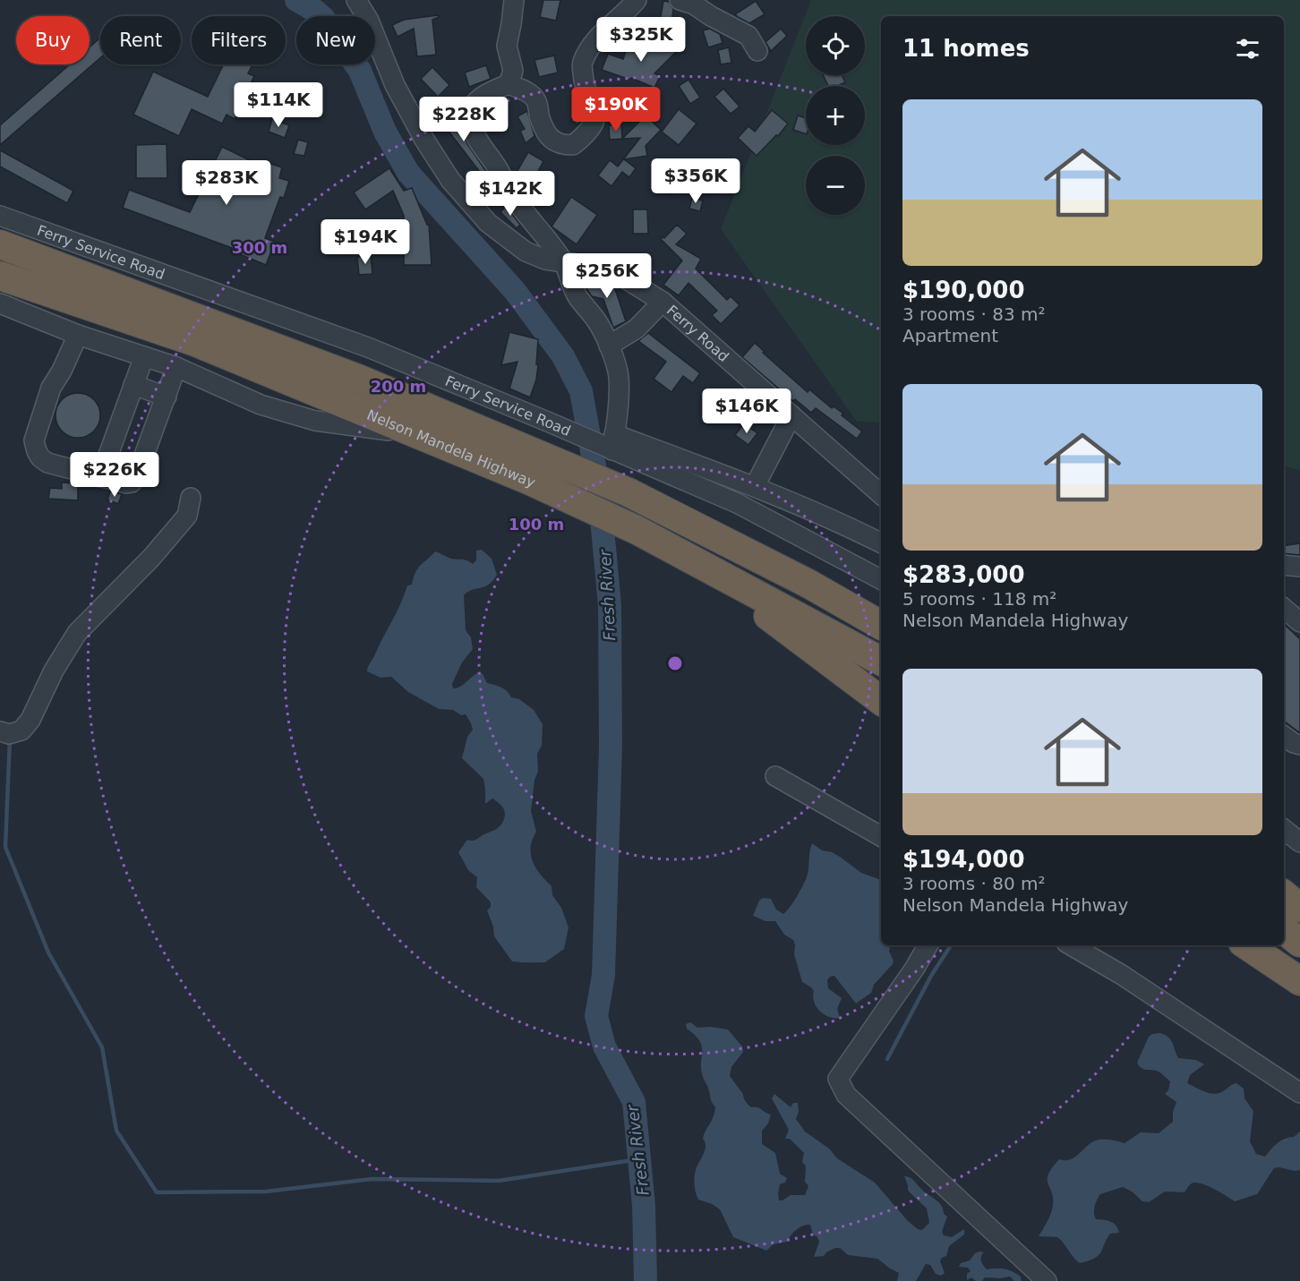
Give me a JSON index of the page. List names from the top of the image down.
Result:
{
  "streets": {
    "highway": ["Nelson Mandela Highway"],
    "street": ["Ferry Service Road", "Ferry Road"]
  },
  "water": ["Fresh River"],
  "page": {
    "map_buttons": ["+", "−"],
    "chip": [
      "Buy",
      "Rent",
      "Filters",
      "New"
    ],
    "heading": "11 homes",
    "price": [
      "$325K",
      "$114K",
      "$190K",
      "$228K",
      "$356K",
      "$283K",
      "$142K",
      "$194K",
      "$256K",
      "$146K",
      "$226K"
    ],
    "list": [
      {
        "name": "$190,000",
        "note": "3 rooms · 83 m² · Apartment"
      },
      {
        "name": "$283,000",
        "note": "5 rooms · 118 m² · Nelson Mandela Highway"
      },
      {
        "name": "$194,000",
        "note": "3 rooms · 80 m² · Nelson Mandela Highway"
      }
    ]
  },
  "rings": ["300 m", "200 m", "100 m"]
}
